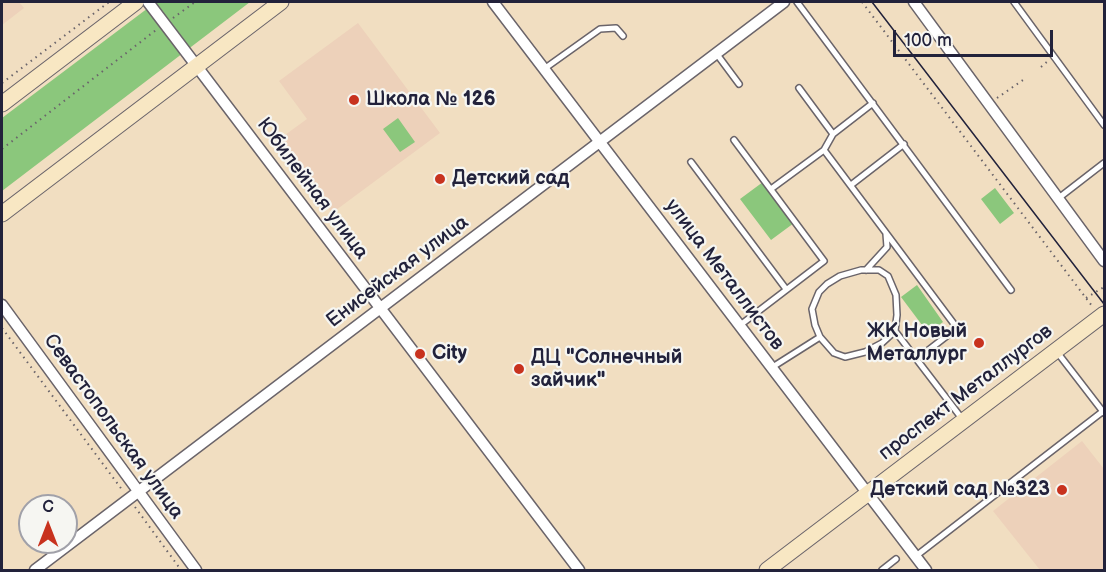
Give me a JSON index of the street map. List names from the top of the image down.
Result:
{
  "streets": {
    "street": [
      "Юбилейная улица",
      "Енисейская улица",
      "улица Металлистов",
      "проспект Металлургов",
      "Севастопольская улица"
    ]
  },
  "crossings": [
    ["Юбилейная улица", "Енисейская улица"],
    ["Енисейская улица", "улица Металлистов"],
    ["Енисейская улица", "Севастопольская улица"],
    ["улица Металлистов", "проспект Металлургов"]
  ],
  "places": [
    "Школа № 126",
    "Детский сад",
    "ЖК Новый Металлург",
    "City",
    "ДЦ \"Солнечный зайчик\"",
    "Детский сад №323"
  ],
  "scale_bar": "100 m",
  "north": "top"
}
